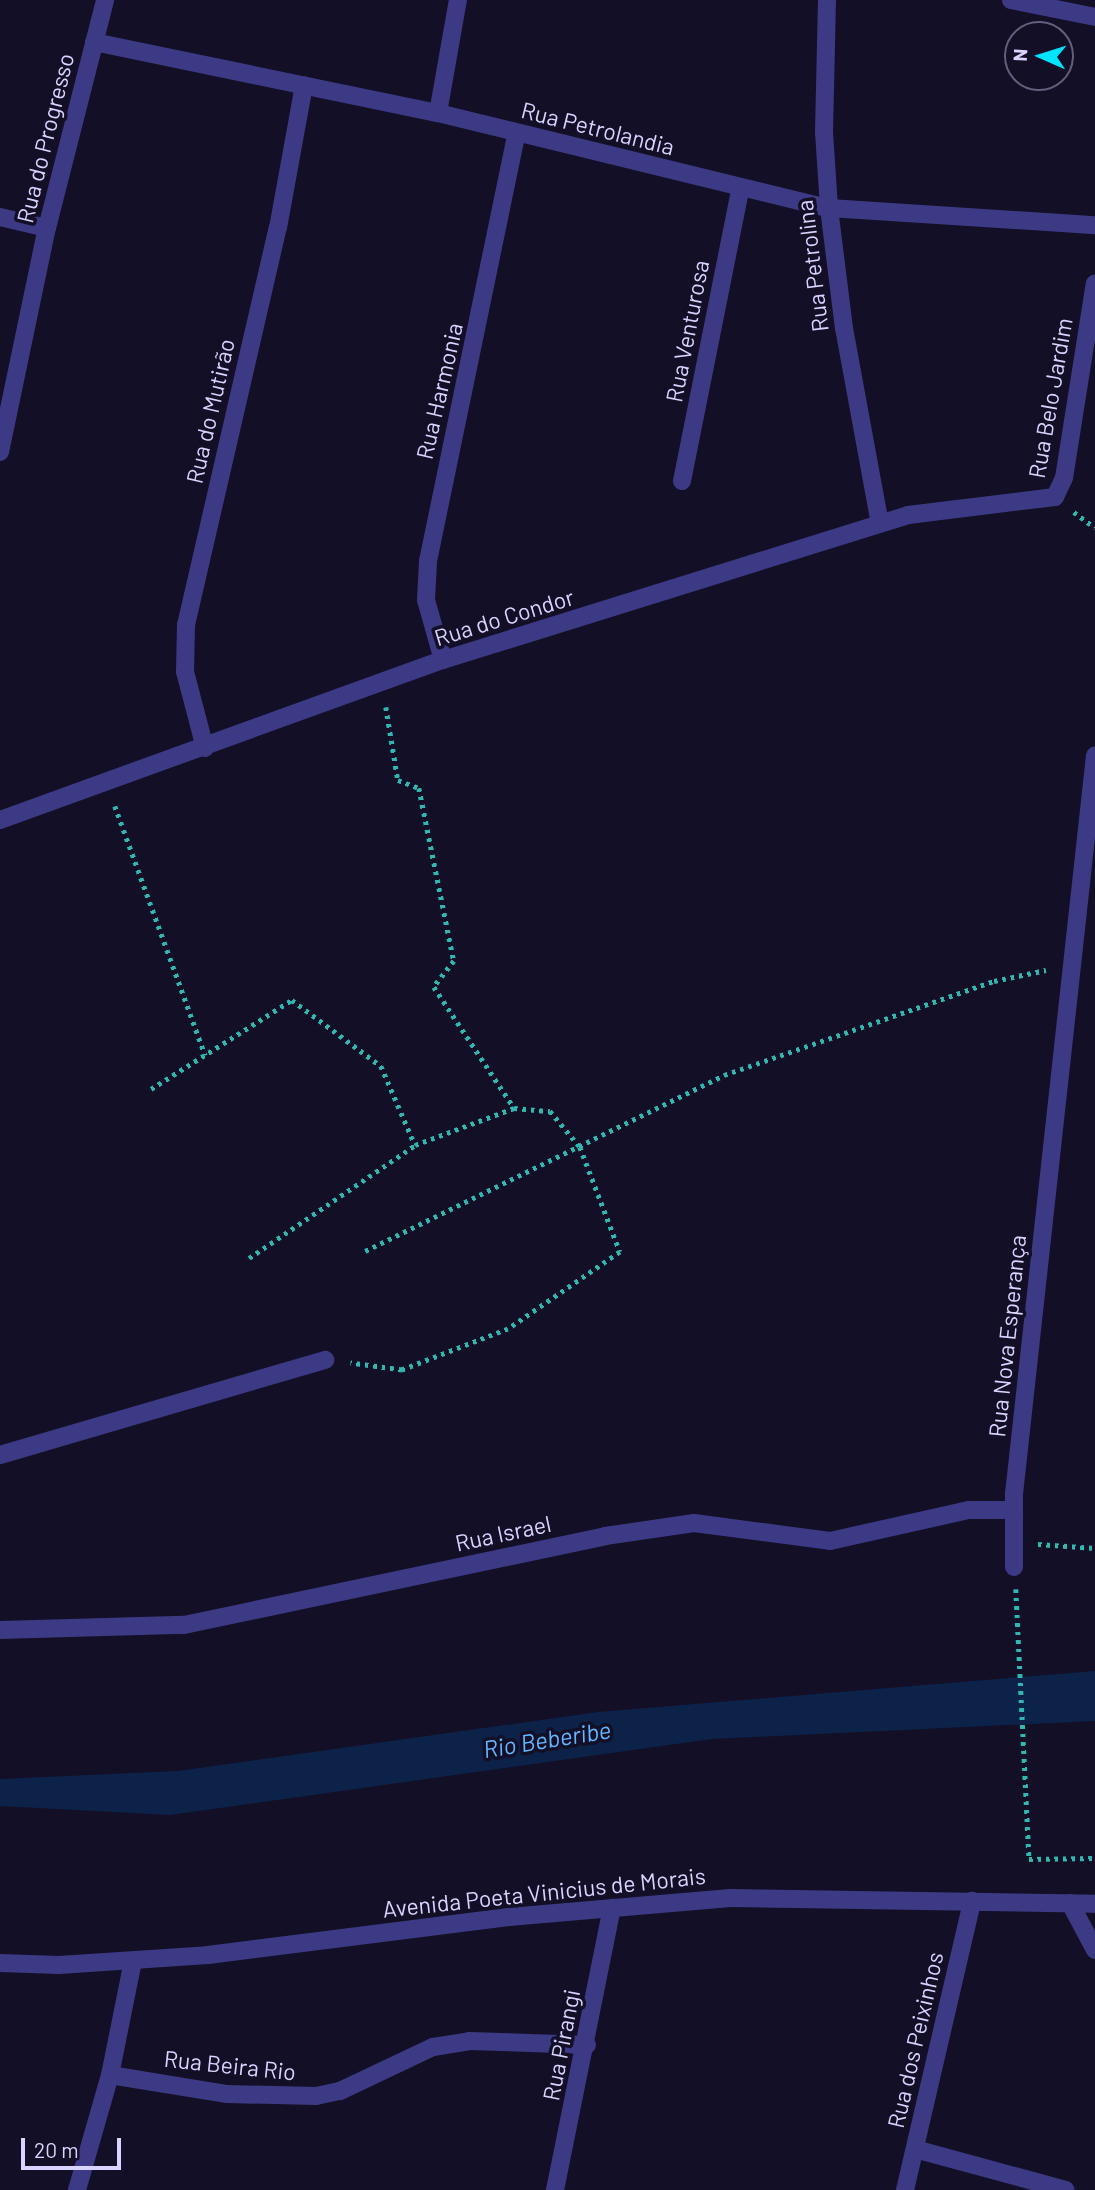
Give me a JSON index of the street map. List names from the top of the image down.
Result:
{
  "streets": {
    "street": [
      "Rua Petrolandia",
      "Rua do Progresso",
      "Rua Petrolina",
      "Rua Venturosa",
      "Rua Harmonia",
      "Rua Belo Jardim",
      "Rua do Mutirão",
      "Rua do Condor",
      "Rua Nova Esperança",
      "Rua Israel",
      "Avenida Poeta Vinicius de Morais",
      "Rua dos Peixinhos",
      "Rua Pirangi",
      "Rua Beira Rio"
    ]
  },
  "crossings": [
    ["Rua Petrolandia", "Rua do Progresso"],
    ["Rua Petrolandia", "Rua Petrolina"],
    ["Rua Petrolandia", "Rua Venturosa"],
    ["Rua Petrolandia", "Rua Harmonia"],
    ["Rua Petrolandia", "Rua do Mutirão"],
    ["Rua Petrolina", "Rua do Condor"],
    ["Rua Harmonia", "Rua do Condor"],
    ["Rua Belo Jardim", "Rua do Condor"],
    ["Rua do Mutirão", "Rua do Condor"],
    ["Rua Nova Esperança", "Rua Israel"],
    ["Avenida Poeta Vinicius de Morais", "Rua dos Peixinhos"],
    ["Avenida Poeta Vinicius de Morais", "Rua Pirangi"],
    ["Rua Pirangi", "Rua Beira Rio"]
  ],
  "water": ["Rio Beberibe"],
  "scale_bar": "20 m",
  "north": "left"
}
